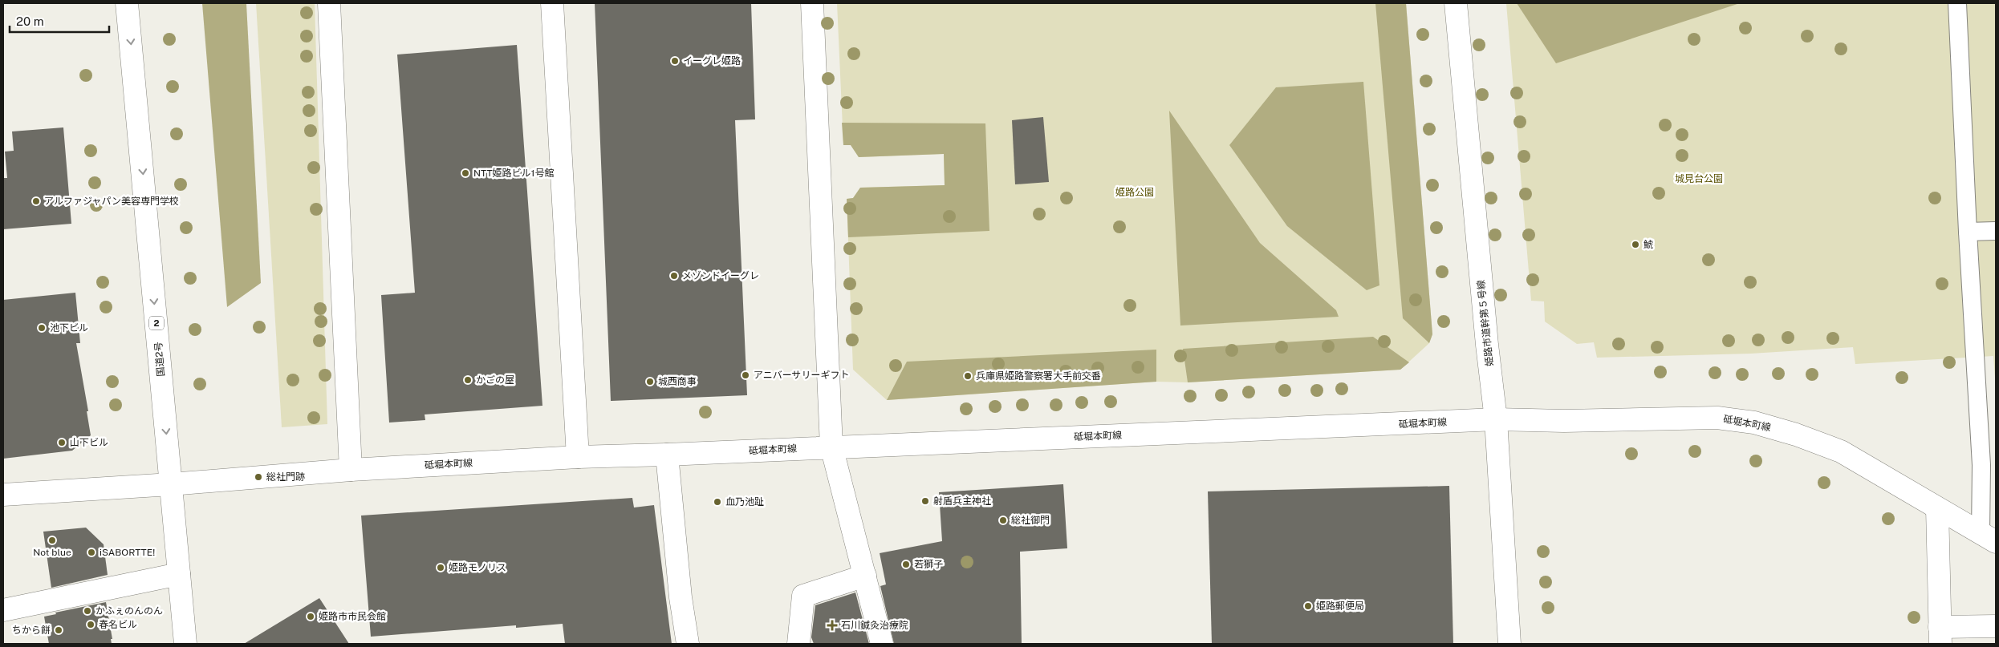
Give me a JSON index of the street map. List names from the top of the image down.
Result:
{
  "streets": {
    "main road": [
      "2",
      "姫路市道幹第５号線",
      "国道2号",
      "砥堀本町線"
    ]
  },
  "crossings": [
    ["姫路市道幹第５号線", "砥堀本町線"],
    ["国道2号", "砥堀本町線"]
  ],
  "parks": ["城見台公園", "姫路公園"],
  "places": {
    "other": [
      "イーグレ姫路",
      "NTT姫路ビル1号館",
      "アルファジャパン美容専門学校",
      "鯱",
      "メゾンドイーグレ",
      "池下ビル",
      "アニバーサリーギフト",
      "兵庫県姫路警察署大手前交番",
      "かごの屋",
      "城西商事",
      "山下ビル",
      "総社門跡",
      "射盾兵主神社",
      "血乃池趾",
      "総社御門",
      "Not blue",
      "iSABORTTE!",
      "若獅子",
      "姫路モノリス",
      "姫路郵便局",
      "かふぇのんのん",
      "姫路市市民会館",
      "春名ビル",
      "ちから餅"
    ],
    "health": ["石川鍼灸治療院"]
  },
  "scale_bar": "20 m"
}
